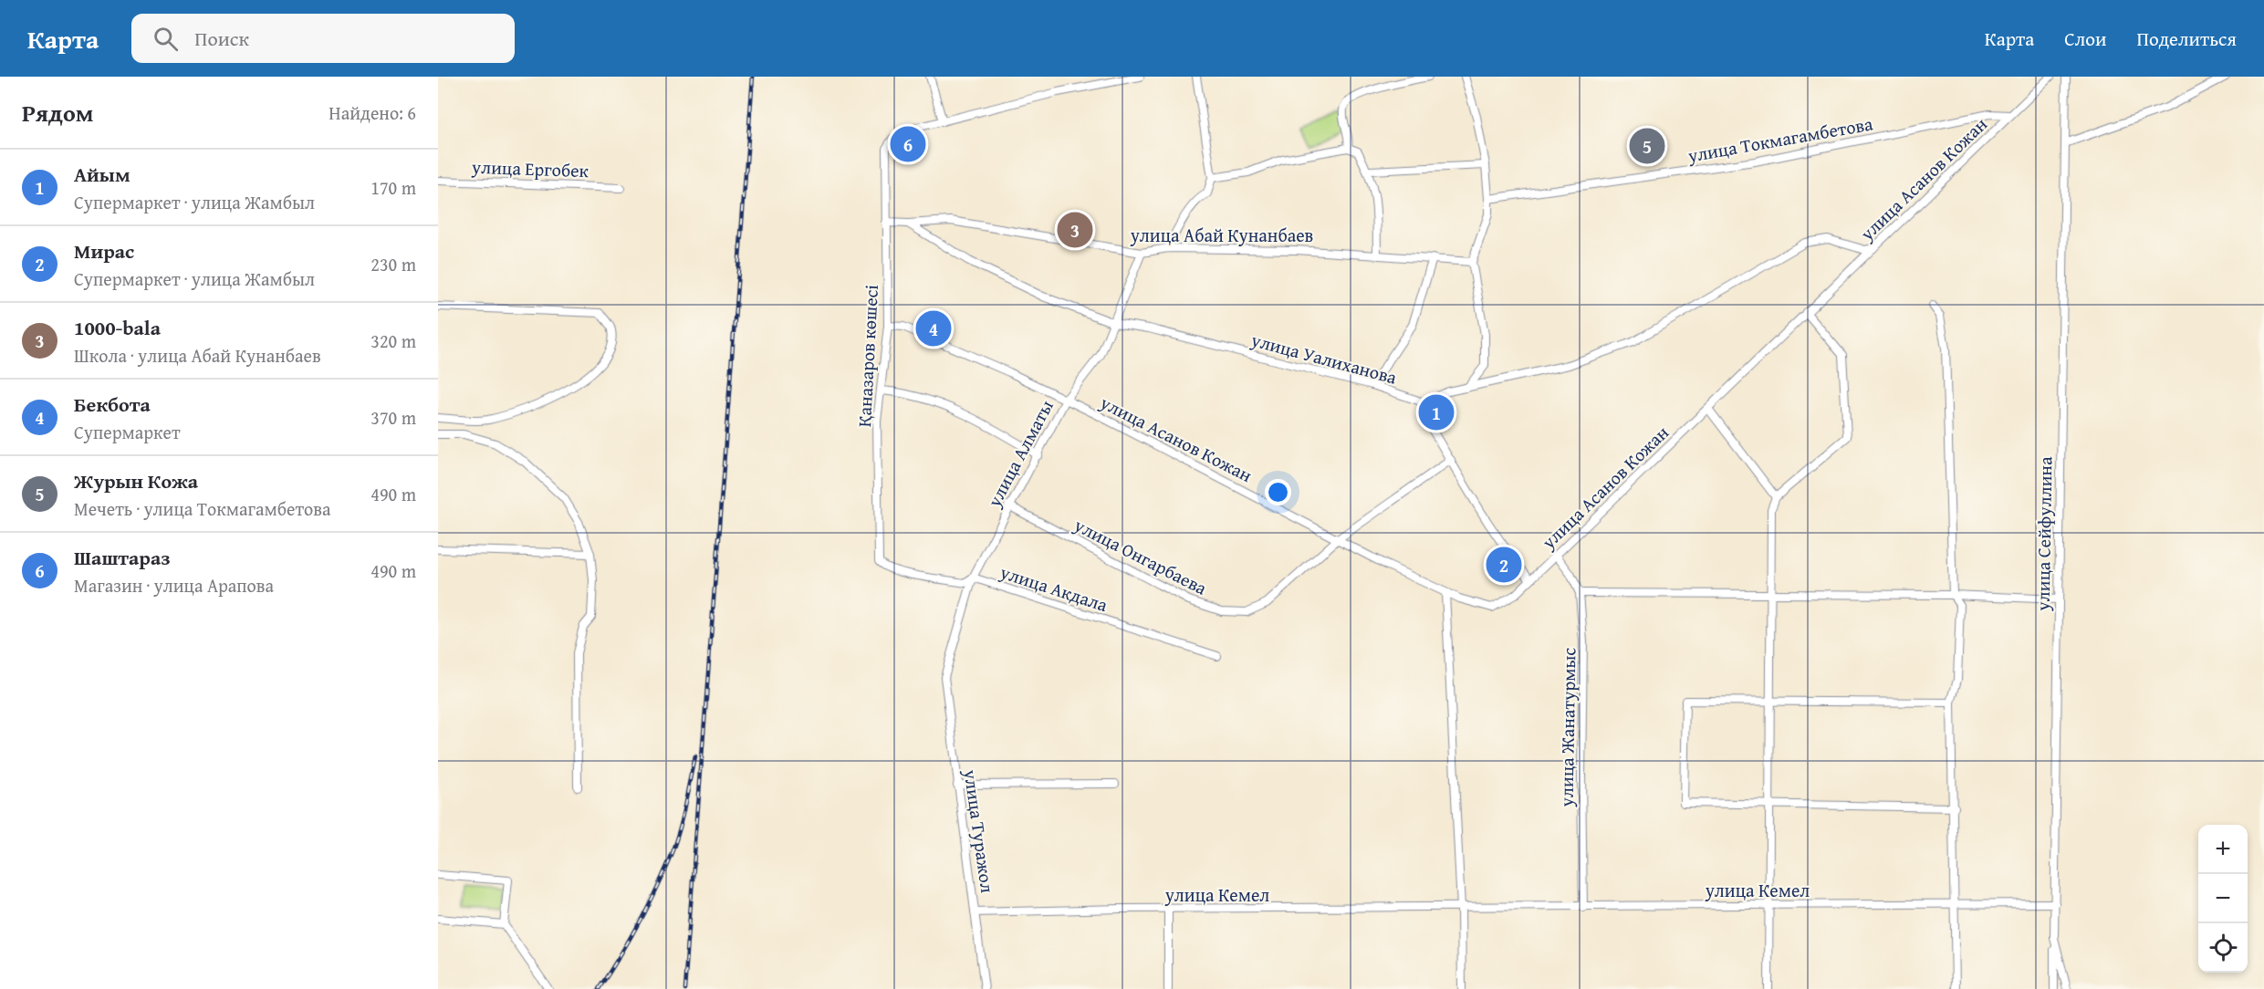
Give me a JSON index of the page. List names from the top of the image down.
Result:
{
  "streets": {
    "street": [
      "улица Токмагамбетова",
      "улица Ергобек",
      "улица Асанов Кожан",
      "улица Абай Кунанбаев",
      "Қаназаров көшесі",
      "улица Уалиханова",
      "улица Алматы",
      "улица Сейфуллина",
      "улица Онгарбаева",
      "улица Акдала",
      "улица Жанатурмыс",
      "улица Туражол",
      "улица Кемел"
    ]
  },
  "crossings": [
    ["улица Токмагамбетова", "улица Асанов Кожан"],
    ["улица Асанов Кожан", "Қаназаров көшесі"],
    ["улица Асанов Кожан", "улица Алматы"],
    ["улица Асанов Кожан", "улица Онгарбаева"],
    ["улица Асанов Кожан", "улица Жанатурмыс"],
    ["улица Абай Кунанбаев", "улица Уалиханова"],
    ["улица Абай Кунанбаев", "улица Алматы"],
    ["Қаназаров көшесі", "улица Уалиханова"],
    ["Қаназаров көшесі", "улица Акдала"],
    ["улица Уалиханова", "улица Алматы"],
    ["улица Алматы", "улица Онгарбаева"],
    ["улица Алматы", "улица Акдала"],
    ["улица Алматы", "улица Туражол"],
    ["улица Сейфуллина", "улица Кемел"],
    ["улица Жанатурмыс", "улица Кемел"],
    ["улица Туражол", "улица Кемел"]
  ],
  "page": {
    "header": "Карта",
    "search": "Поиск",
    "nav": ["Карта", "Слои", "Поделиться"],
    "heading": ["Рядом", "Найдено: 6"],
    "pins": [
      "6",
      "5",
      "3",
      "4",
      "1",
      "2"
    ],
    "list": [
      {
        "mark": "1",
        "name": "Айым",
        "note": "Супермаркет · улица Жамбыл",
        "value": "170 m"
      },
      {
        "mark": "2",
        "name": "Мирас",
        "note": "Супермаркет · улица Жамбыл",
        "value": "230 m"
      },
      {
        "mark": "3",
        "name": "1000-bala",
        "note": "Школа · улица Абай Кунанбаев",
        "value": "320 m"
      },
      {
        "mark": "4",
        "name": "Бекбота",
        "note": "Супермаркет",
        "value": "370 m"
      },
      {
        "mark": "5",
        "name": "Журын Кожа",
        "note": "Мечеть · улица Токмагамбетова",
        "value": "490 m"
      },
      {
        "mark": "6",
        "name": "Шаштараз",
        "note": "Магазин · улица Арапова",
        "value": "490 m"
      }
    ],
    "map_buttons": ["+", "−"]
  }
}
